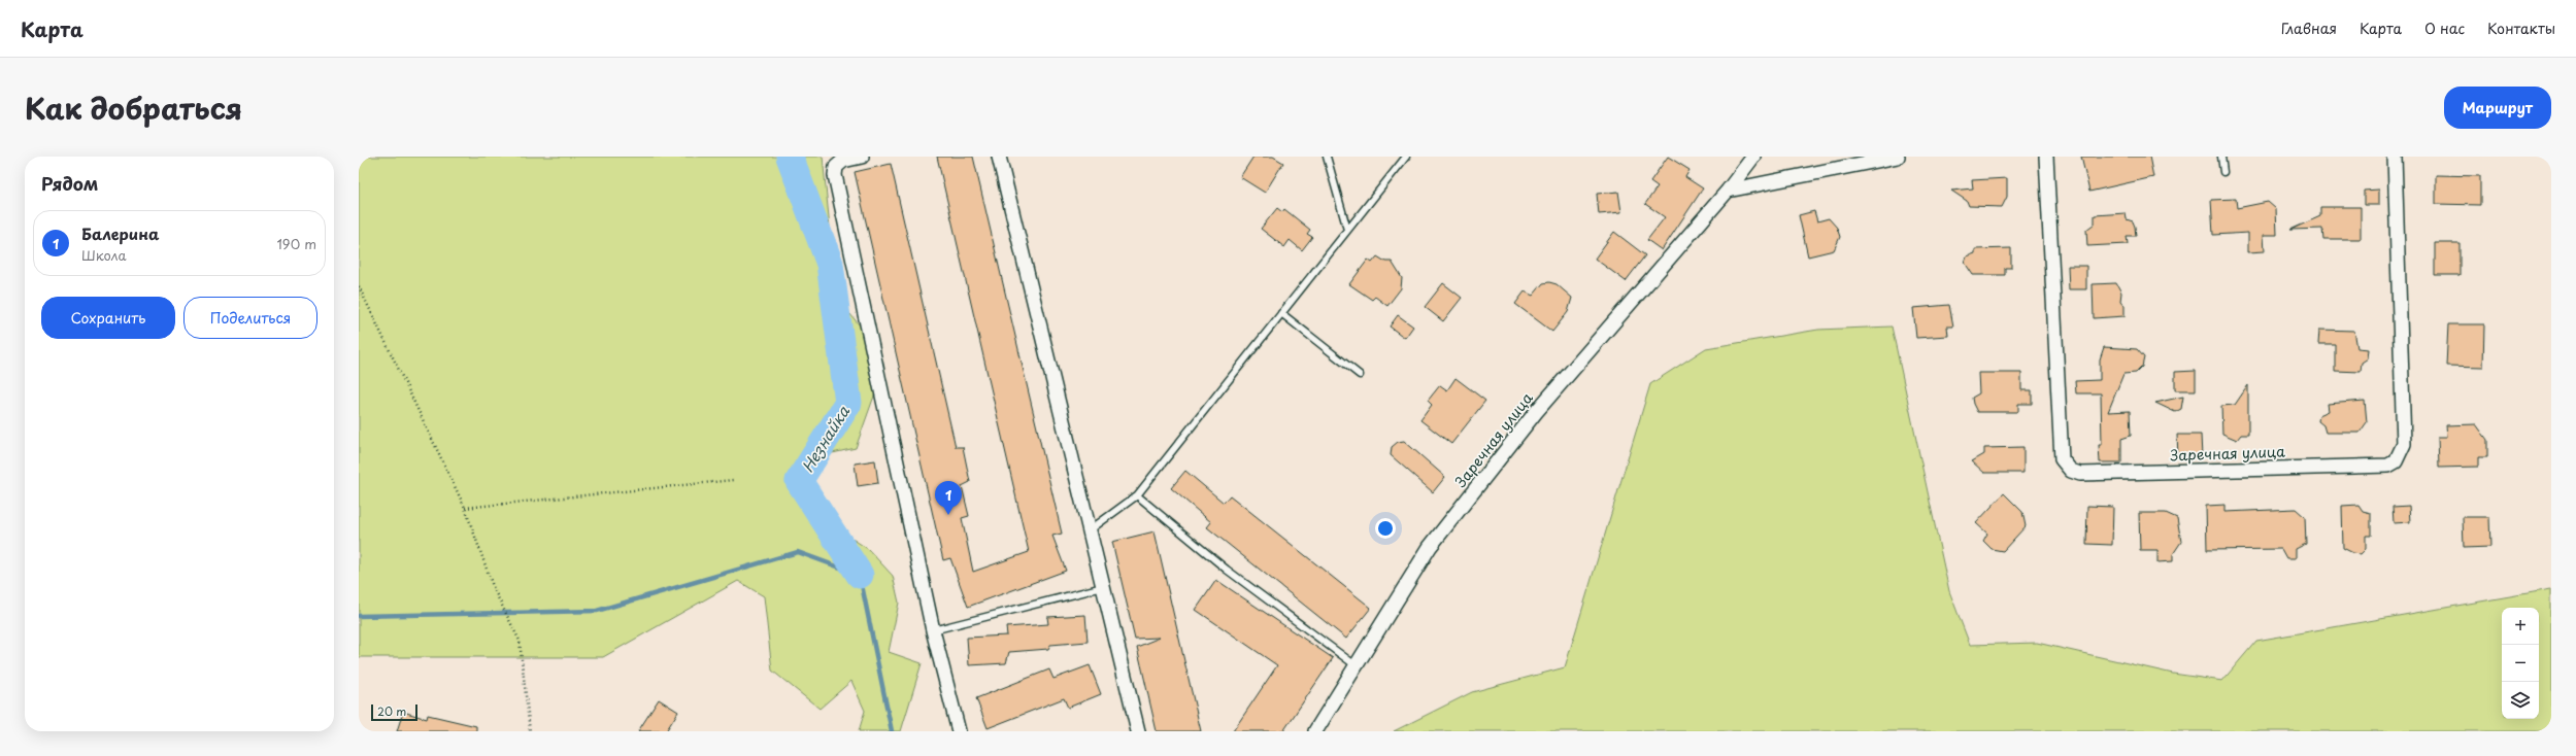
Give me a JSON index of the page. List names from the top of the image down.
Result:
{
  "streets": {
    "street": ["Заречная улица"]
  },
  "water": ["Незнайка"],
  "scale_bar": "20 m",
  "page": {
    "header": "Карта",
    "nav": [
      "Главная",
      "Карта",
      "О нас",
      "Контакты"
    ],
    "title": "Как добраться",
    "buttons": [
      "Маршрут",
      ["Сохранить", "Поделиться"]
    ],
    "heading": "Рядом",
    "list": [
      {
        "mark": "1",
        "name": "Балерина",
        "note": "Школа",
        "value": "190 m"
      }
    ],
    "pins": "1",
    "map_buttons": ["+", "−"],
    "scale": "20 m"
  }
}
